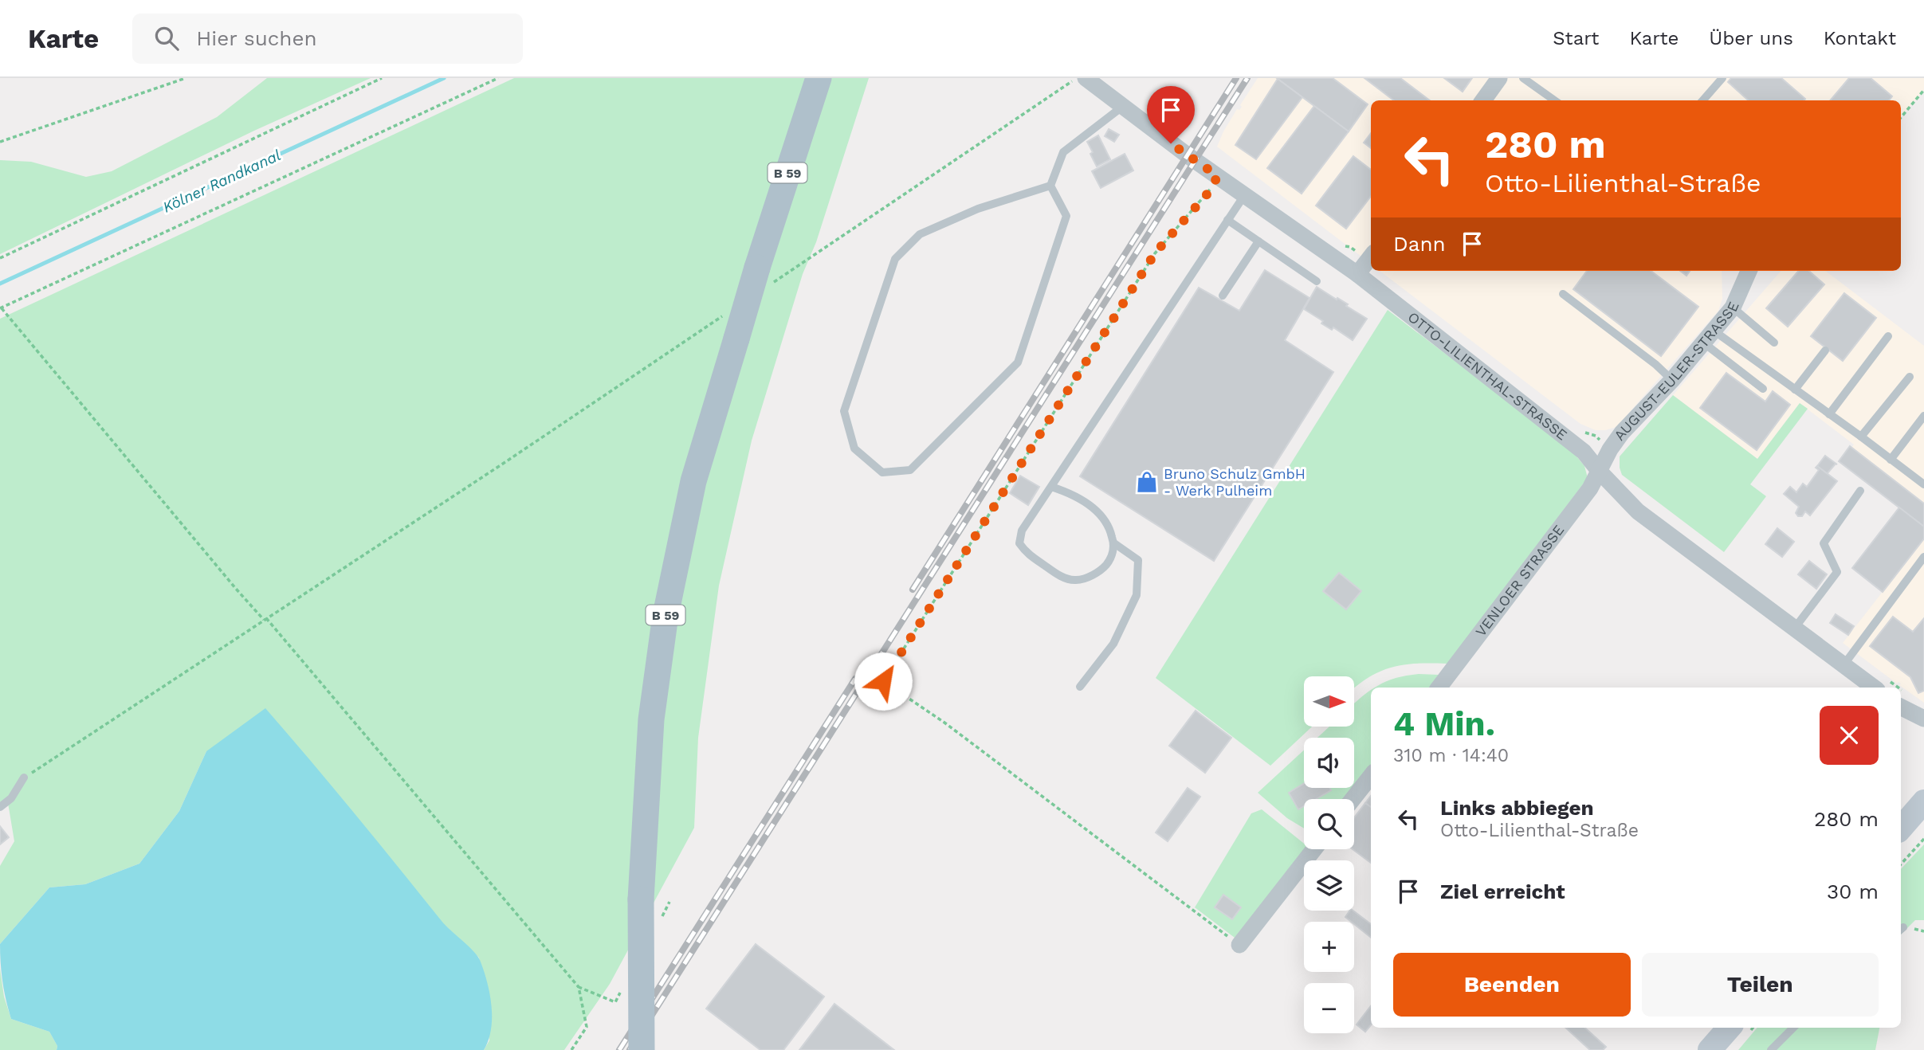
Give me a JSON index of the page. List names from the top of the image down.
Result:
{
  "streets": {
    "main road": ["B 59"],
    "street": ["AUGUST-EULER-STRASSE", "OTTO-LILIENTHAL-STRASSE", "VENLOER STRASSE"]
  },
  "crossings": [
    ["AUGUST-EULER-STRASSE", "OTTO-LILIENTHAL-STRASSE"],
    ["AUGUST-EULER-STRASSE", "VENLOER STRASSE"],
    ["OTTO-LILIENTHAL-STRASSE", "VENLOER STRASSE"]
  ],
  "water": ["Kölner Randkanal"],
  "places": {
    "shop": ["Bruno Schulz GmbH - Werk Pulheim"]
  },
  "north": "right",
  "page": {
    "header": "Karte",
    "search": "Hier suchen",
    "nav": [
      "Start",
      "Karte",
      "Über uns",
      "Kontakt"
    ],
    "turn": ["280 m", "Otto-Lilienthal-Straße"],
    "then": "Dann",
    "map_buttons": ["+", "−"],
    "heading": ["4 Min.", "310 m · 14:40"],
    "list": [
      {
        "name": "Links abbiegen",
        "note": "Otto-Lilienthal-Straße",
        "value": "280 m"
      },
      {
        "name": "Ziel erreicht",
        "value": "30 m"
      }
    ],
    "buttons": ["Beenden", "Teilen"]
  }
}
